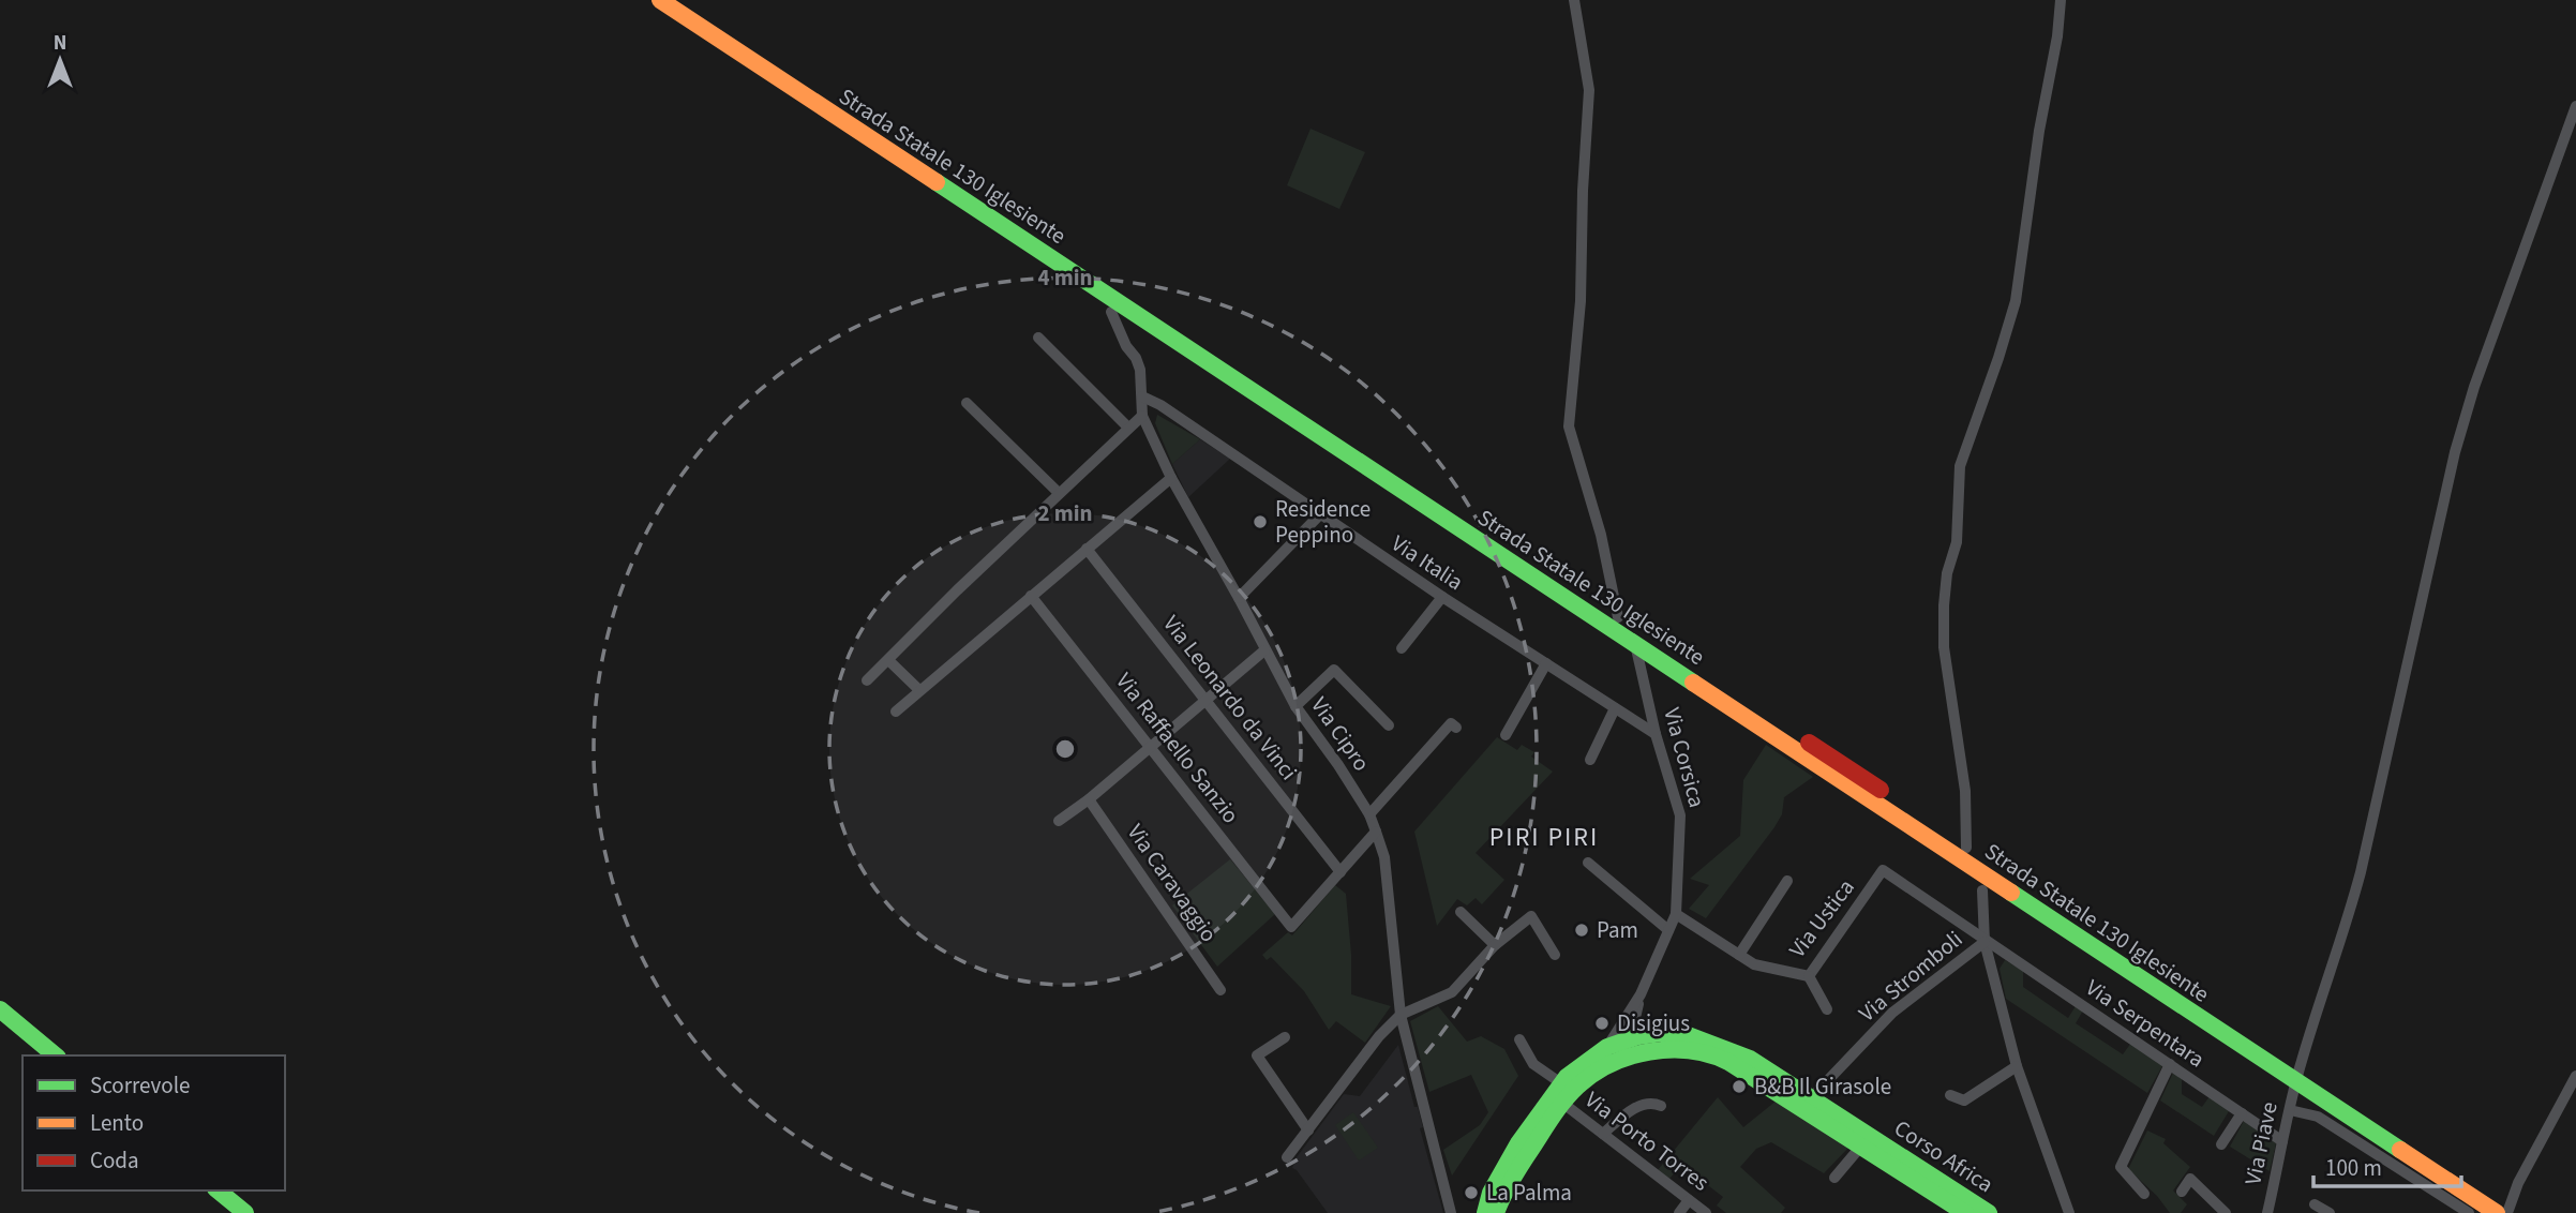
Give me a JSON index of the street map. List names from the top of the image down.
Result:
{
  "streets": {
    "main road": ["Strada Statale 130 Iglesiente", "Corso Africa"],
    "street": [
      "Via Italia",
      "Via Leonardo da Vinci",
      "Via Cipro",
      "Via Raffaello Sanzio",
      "Via Corsica",
      "Via Caravaggio",
      "Via Ustica",
      "Via Stromboli",
      "Via Serpentara",
      "Via Porto Torres",
      "Via Piave"
    ]
  },
  "crossings": [
    ["Strada Statale 130 Iglesiente", "Via Corsica"],
    ["Strada Statale 130 Iglesiente", "Via Piave"],
    ["Via Italia", "Via Cipro"],
    ["Via Italia", "Via Corsica"],
    ["Via Leonardo da Vinci", "Via Raffaello Sanzio"],
    ["Via Corsica", "Via Ustica"],
    ["Via Corsica", "Corso Africa"],
    ["Via Ustica", "Via Stromboli"],
    ["Via Ustica", "Via Serpentara"],
    ["Via Stromboli", "Via Serpentara"],
    ["Via Stromboli", "Corso Africa"],
    ["Via Serpentara", "Via Piave"],
    ["Via Porto Torres", "Corso Africa"]
  ],
  "districts": ["PIRI PIRI"],
  "places": [
    "Residence Peppino",
    "Pam",
    "Disigius",
    "B&B Il Girasole",
    "La Palma"
  ],
  "legend": ["Scorrevole", "Lento", "Coda"],
  "scale_bar": "100 m",
  "north": "top",
  "rings": ["4 min", "2 min"]
}
